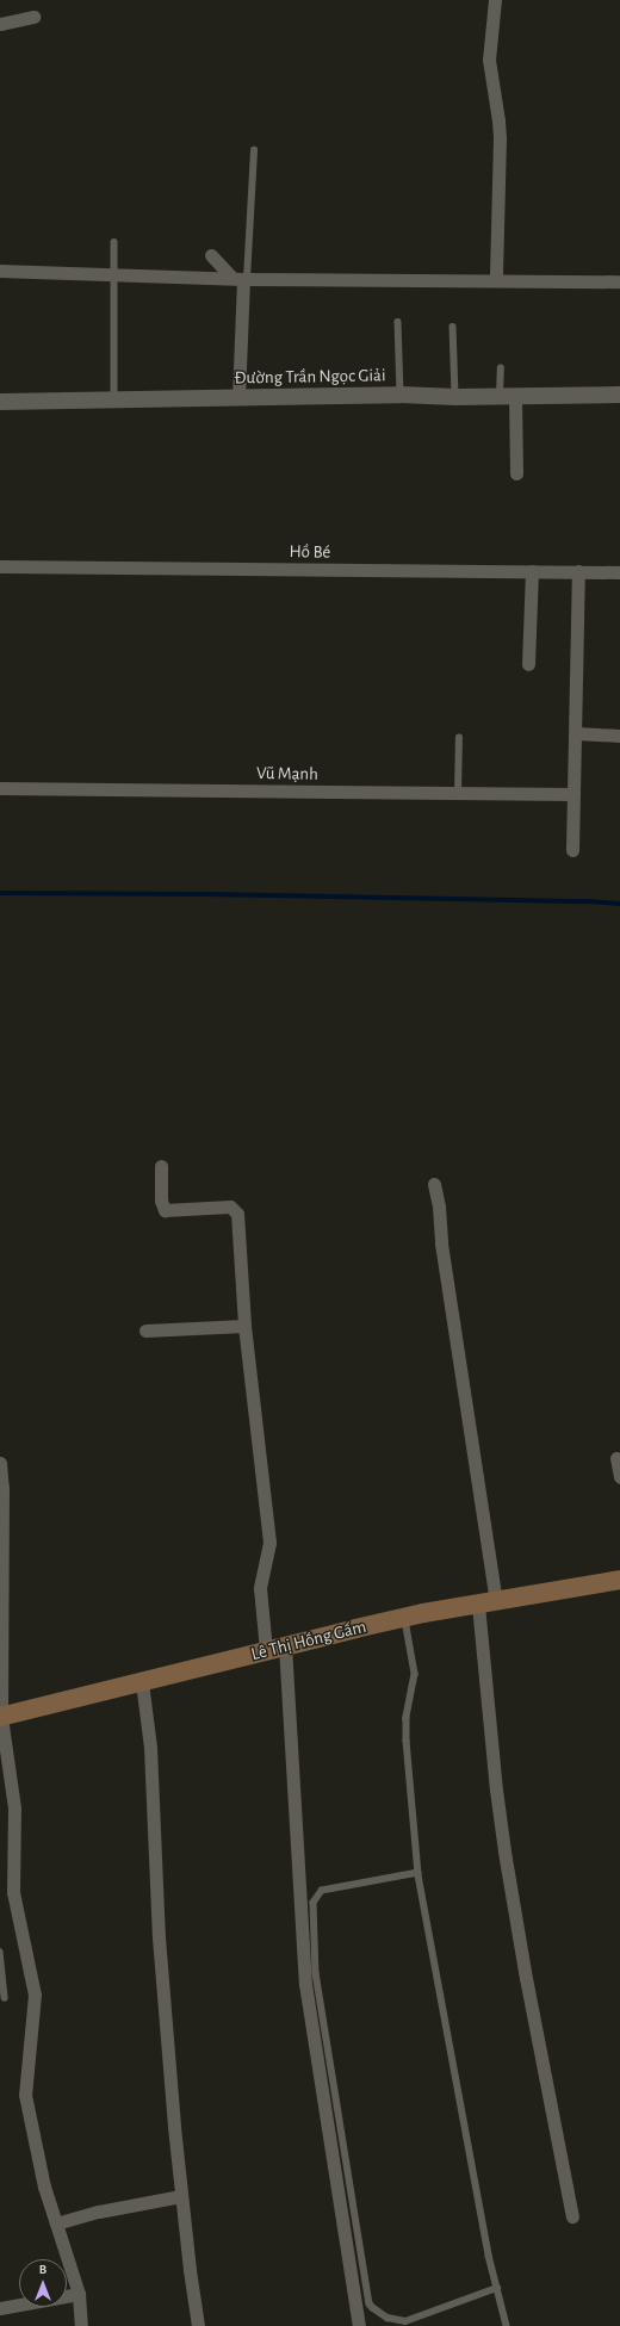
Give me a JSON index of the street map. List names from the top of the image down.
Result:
{
  "streets": {
    "main road": ["Lê Thị Hồng Gấm"],
    "street": ["Đường Trần Ngọc Giải", "Hồ Bé", "Vũ Mạnh"]
  },
  "north": "top"
}
